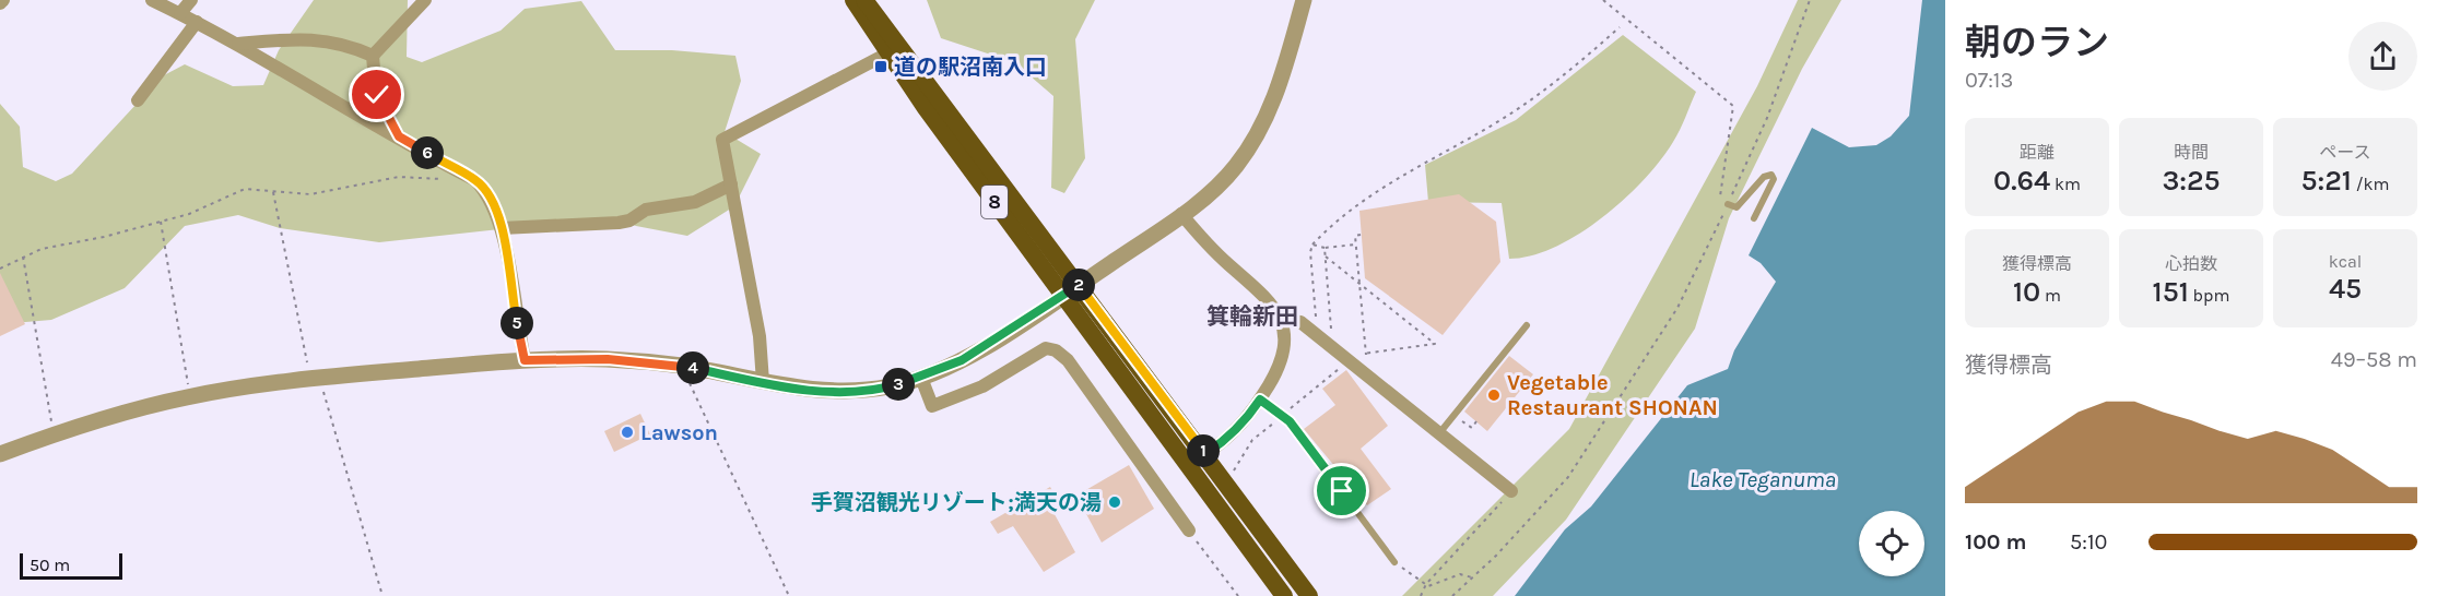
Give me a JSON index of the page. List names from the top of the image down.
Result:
{
  "streets": {
    "main road": ["8"]
  },
  "districts": ["箕輪新田"],
  "water": ["Lake Teganuma"],
  "places": {
    "transit": ["道の駅沼南入口"],
    "other": ["Vegetable Restaurant SHONAN", "Lawson", "手賀沼観光リゾート;満天の湯"]
  },
  "scale_bar": "50 m",
  "page": {
    "heading": ["朝のラン", "07:13"],
    "stats": [
      ["距離", "0.64 km"],
      ["時間", "3:25"],
      ["ペース", "5:21 /km"],
      ["獲得標高", "10 m"],
      ["心拍数", "151 bpm"],
      ["kcal", "45"]
    ],
    "pins": [
      "6",
      "2",
      "5",
      "4",
      "3",
      "1"
    ],
    "chart": ["獲得標高", "49–58 m"],
    "list": [
      {
        "name": "100 m",
        "note": "5:10"
      }
    ],
    "scale": "50 m"
  }
}
